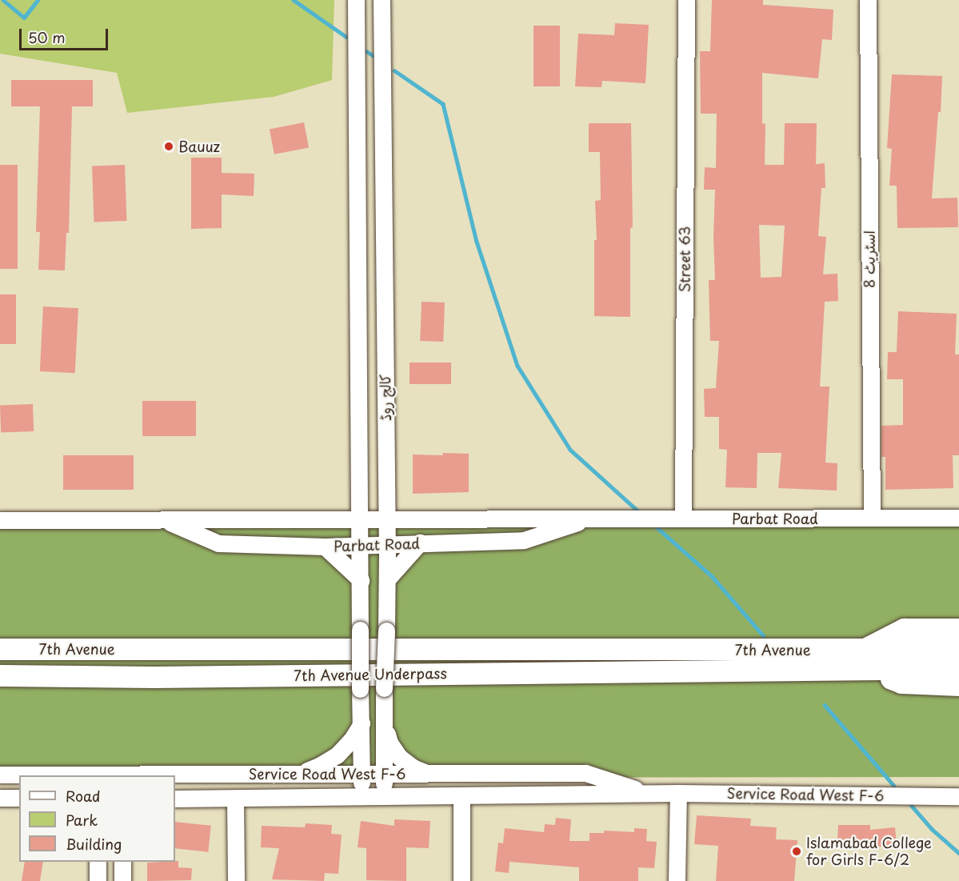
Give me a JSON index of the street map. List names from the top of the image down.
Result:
{
  "streets": {
    "main road": ["7th Avenue", "7th Avenue Underpass"],
    "street": [
      "Street 63",
      "اسٹریٹ 8",
      "کالج روڈ",
      "Parbat Road",
      "Service Road West F-6"
    ]
  },
  "crossings": [
    ["Street 63", "Parbat Road"],
    ["اسٹریٹ 8", "Parbat Road"],
    ["کالج روڈ", "Parbat Road"],
    ["کالج روڈ", "Service Road West F-6"],
    ["7th Avenue", "7th Avenue Underpass"]
  ],
  "places": ["Bauuz", "Islamabad College for Girls F-6/2"],
  "legend": ["Road", "Park", "Building"],
  "scale_bar": "50 m"
}
